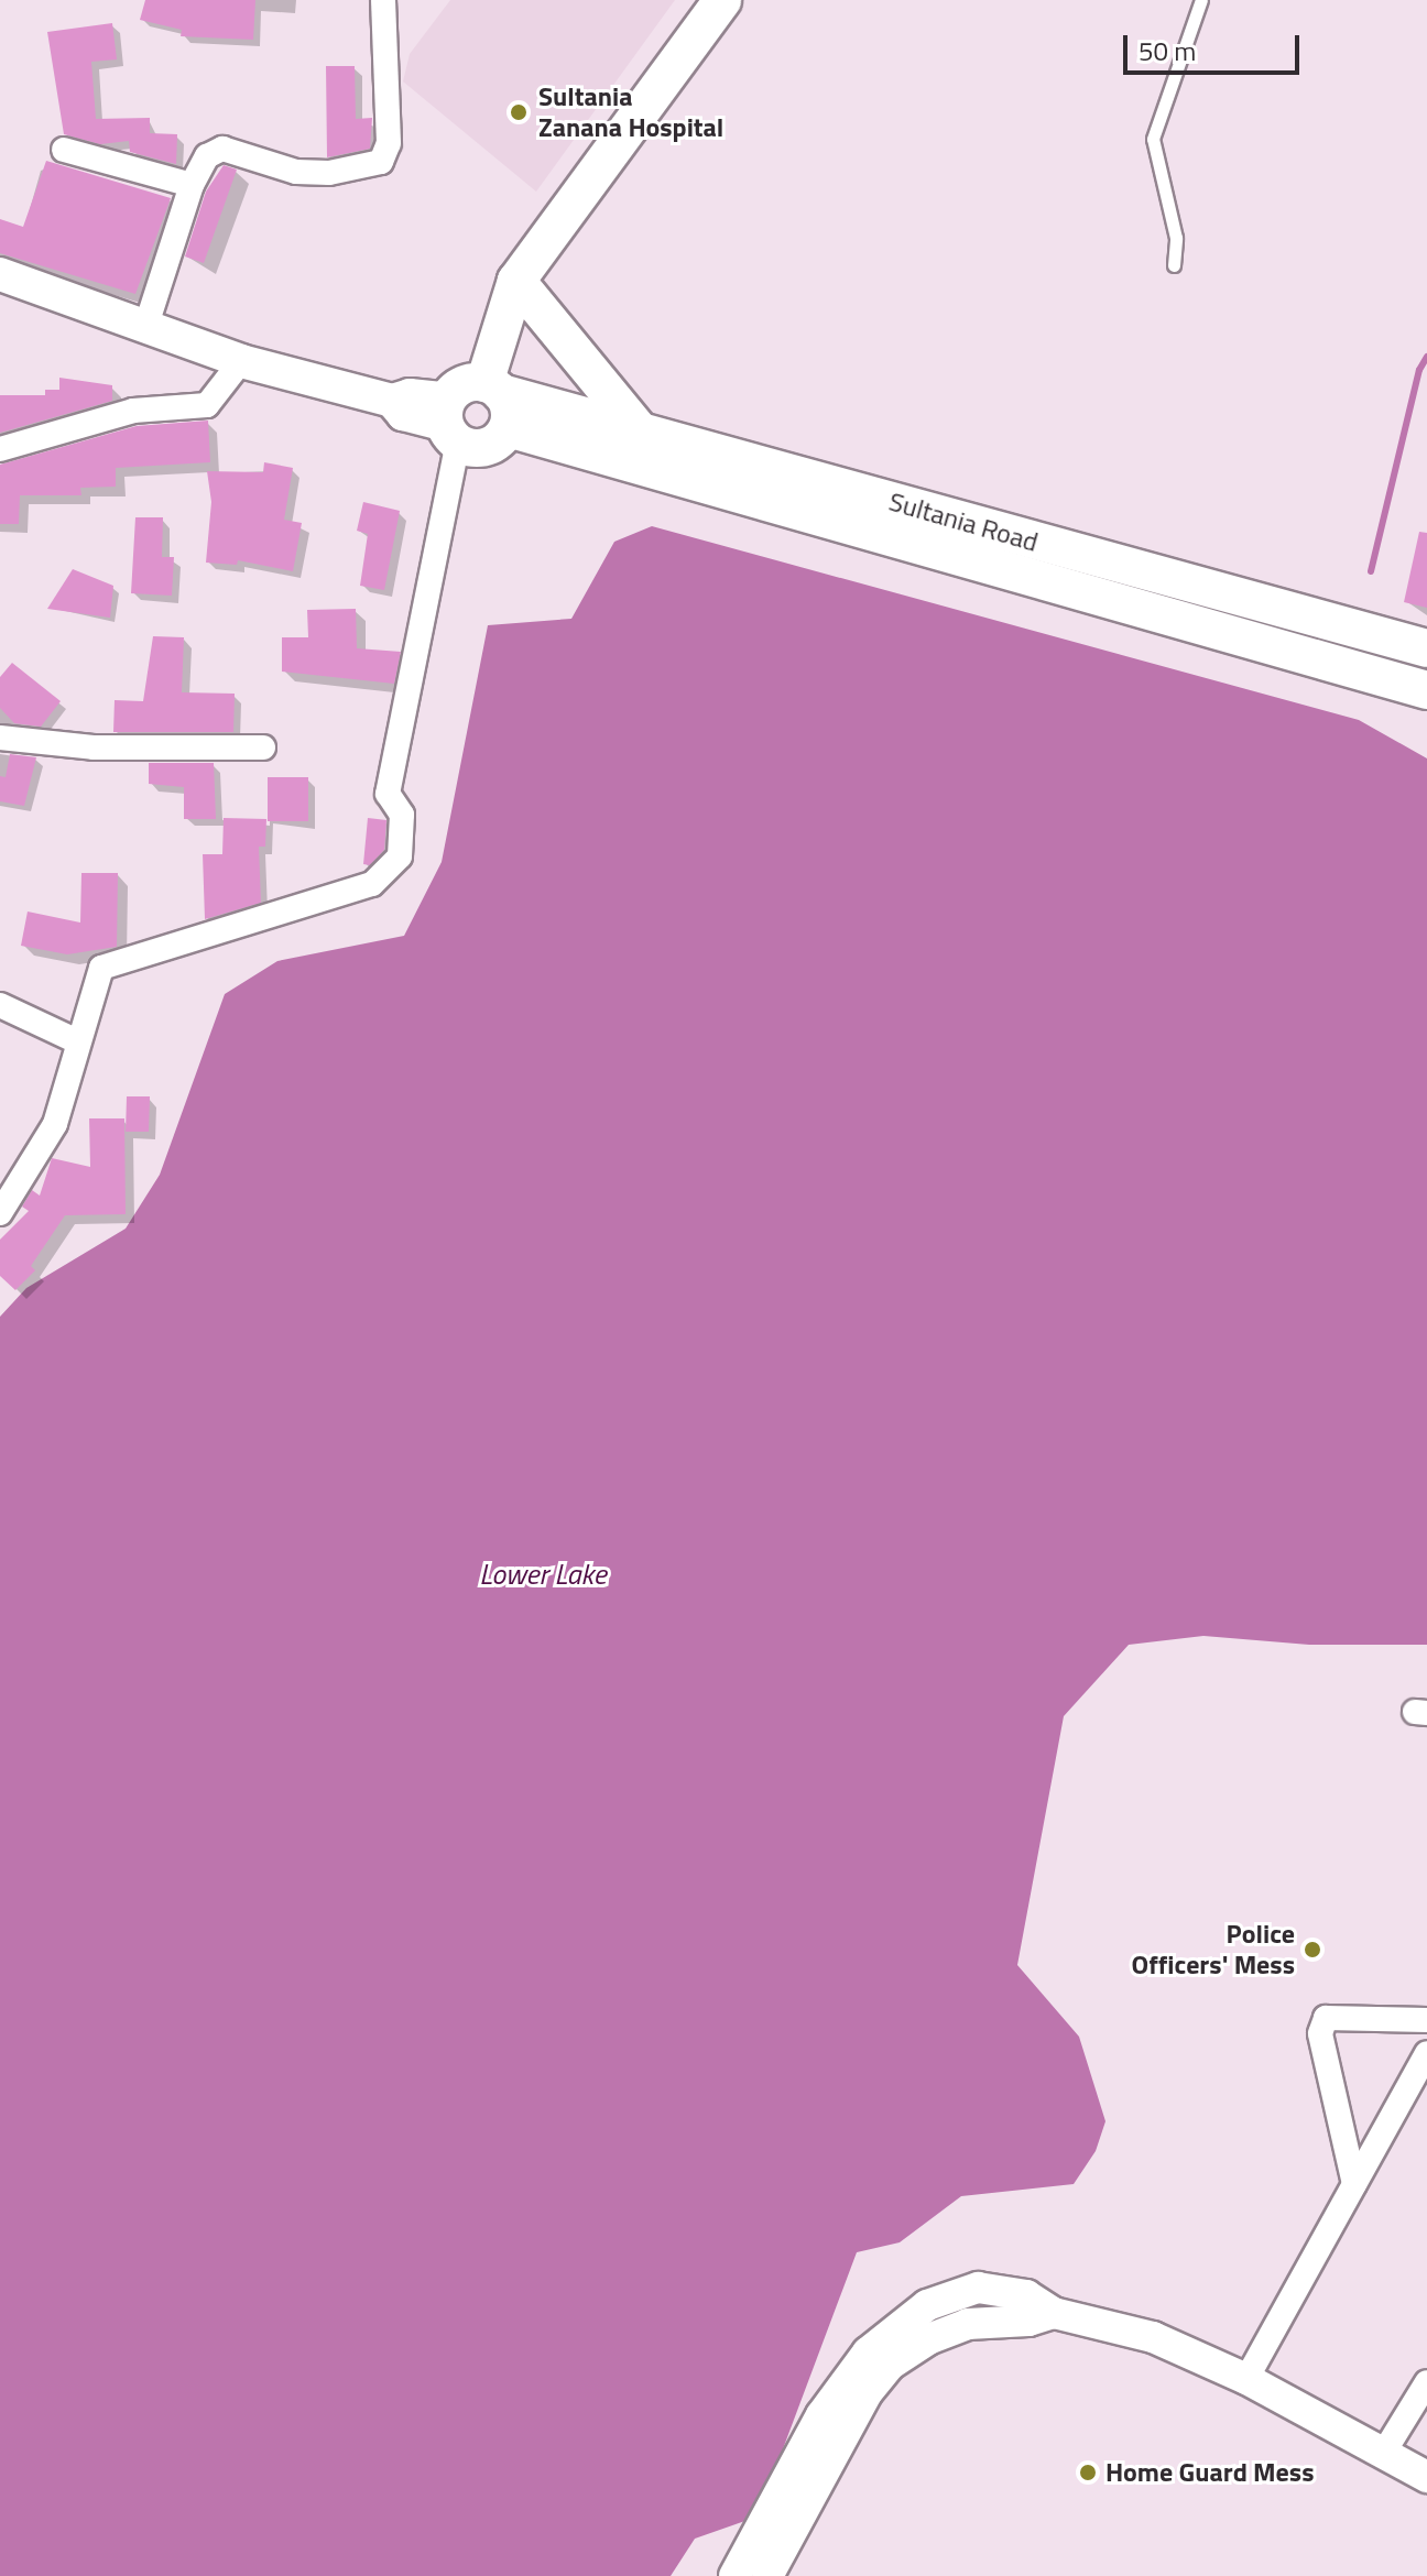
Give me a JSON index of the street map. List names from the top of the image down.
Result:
{
  "streets": {
    "main road": ["Sultania Road"]
  },
  "water": ["Lower Lake"],
  "places": ["Sultania Zanana Hospital", "Police Officers' Mess", "Home Guard Mess"],
  "scale_bar": "50 m"
}
